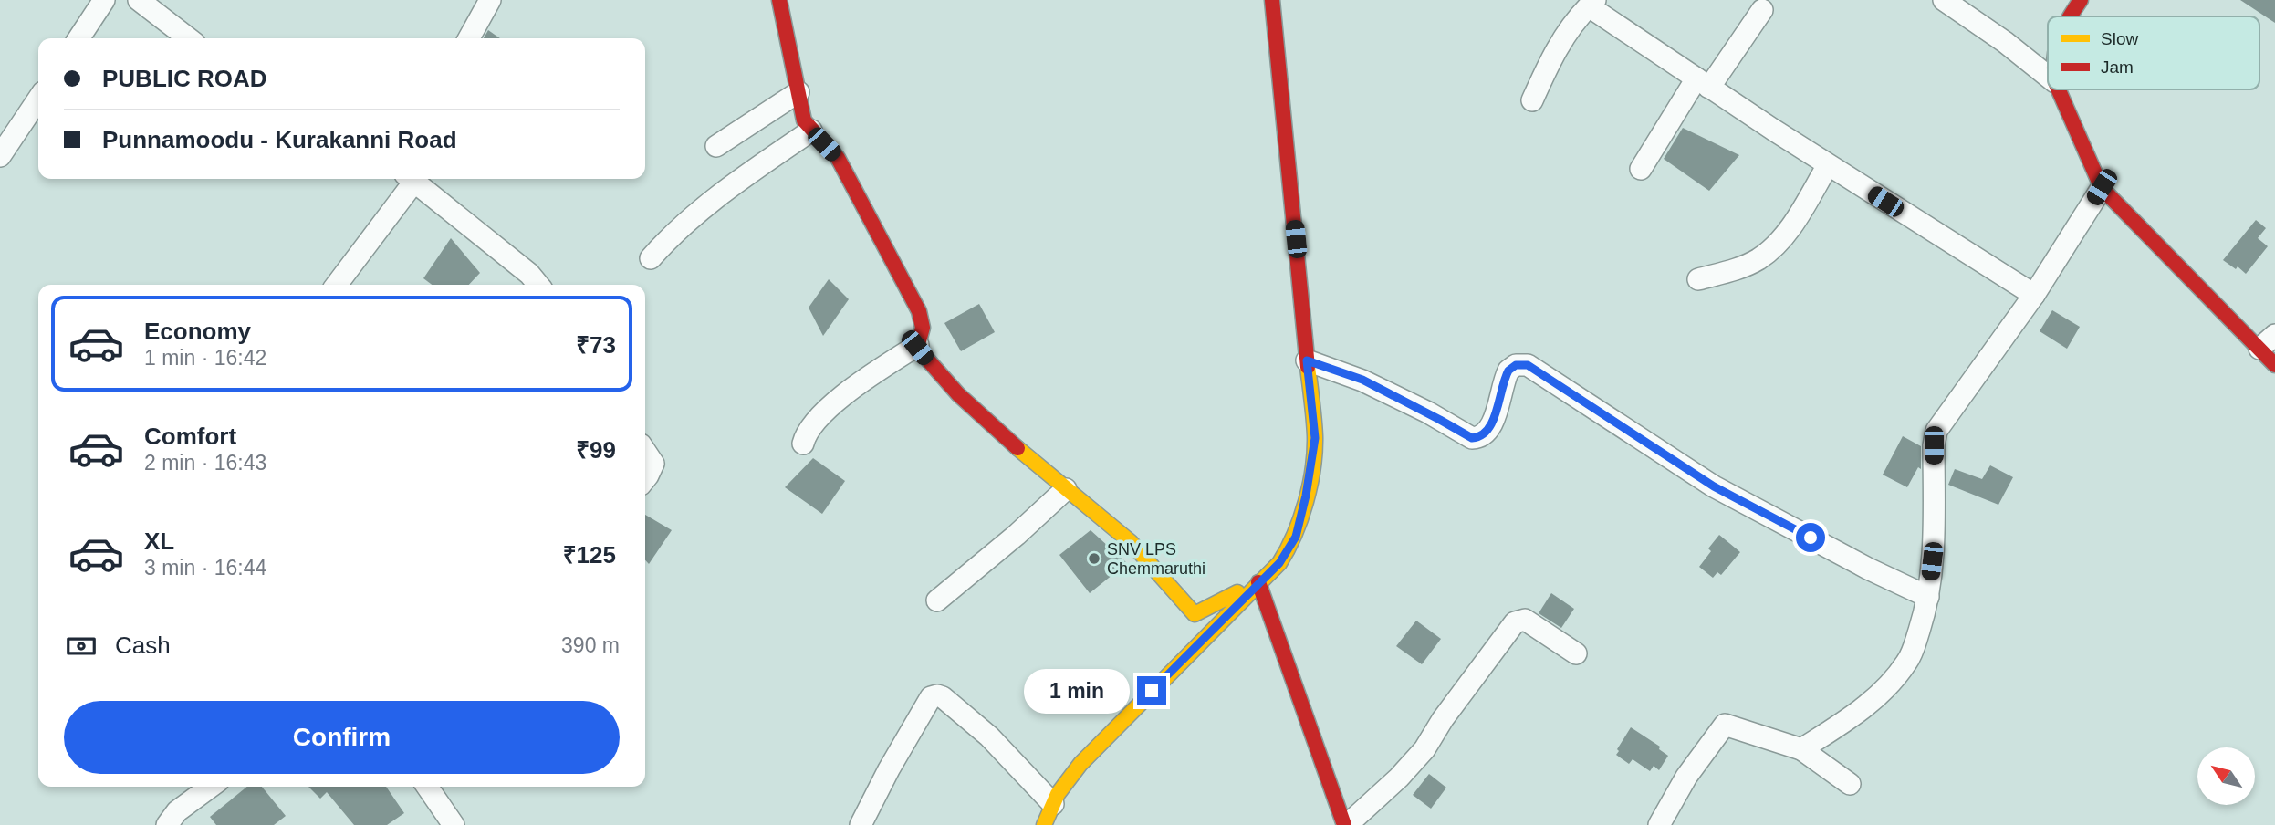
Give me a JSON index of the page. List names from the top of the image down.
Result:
{
  "places": ["SNV LPS Chemmaruthi"],
  "legend": ["Slow", "Jam"],
  "north": "top left",
  "page": {
    "banner": ["PUBLIC ROAD", "Punnamoodu - Kurakanni Road"],
    "list": [
      {
        "name": "Economy",
        "note": "1 min · 16:42",
        "value": "₹73"
      },
      {
        "name": "Comfort",
        "note": "2 min · 16:43",
        "value": "₹99"
      },
      {
        "name": "XL",
        "note": "3 min · 16:44",
        "value": "₹125"
      }
    ],
    "pay": ["Cash", "390 m"],
    "bubble": "1 min",
    "buttons": "Confirm"
  }
}
